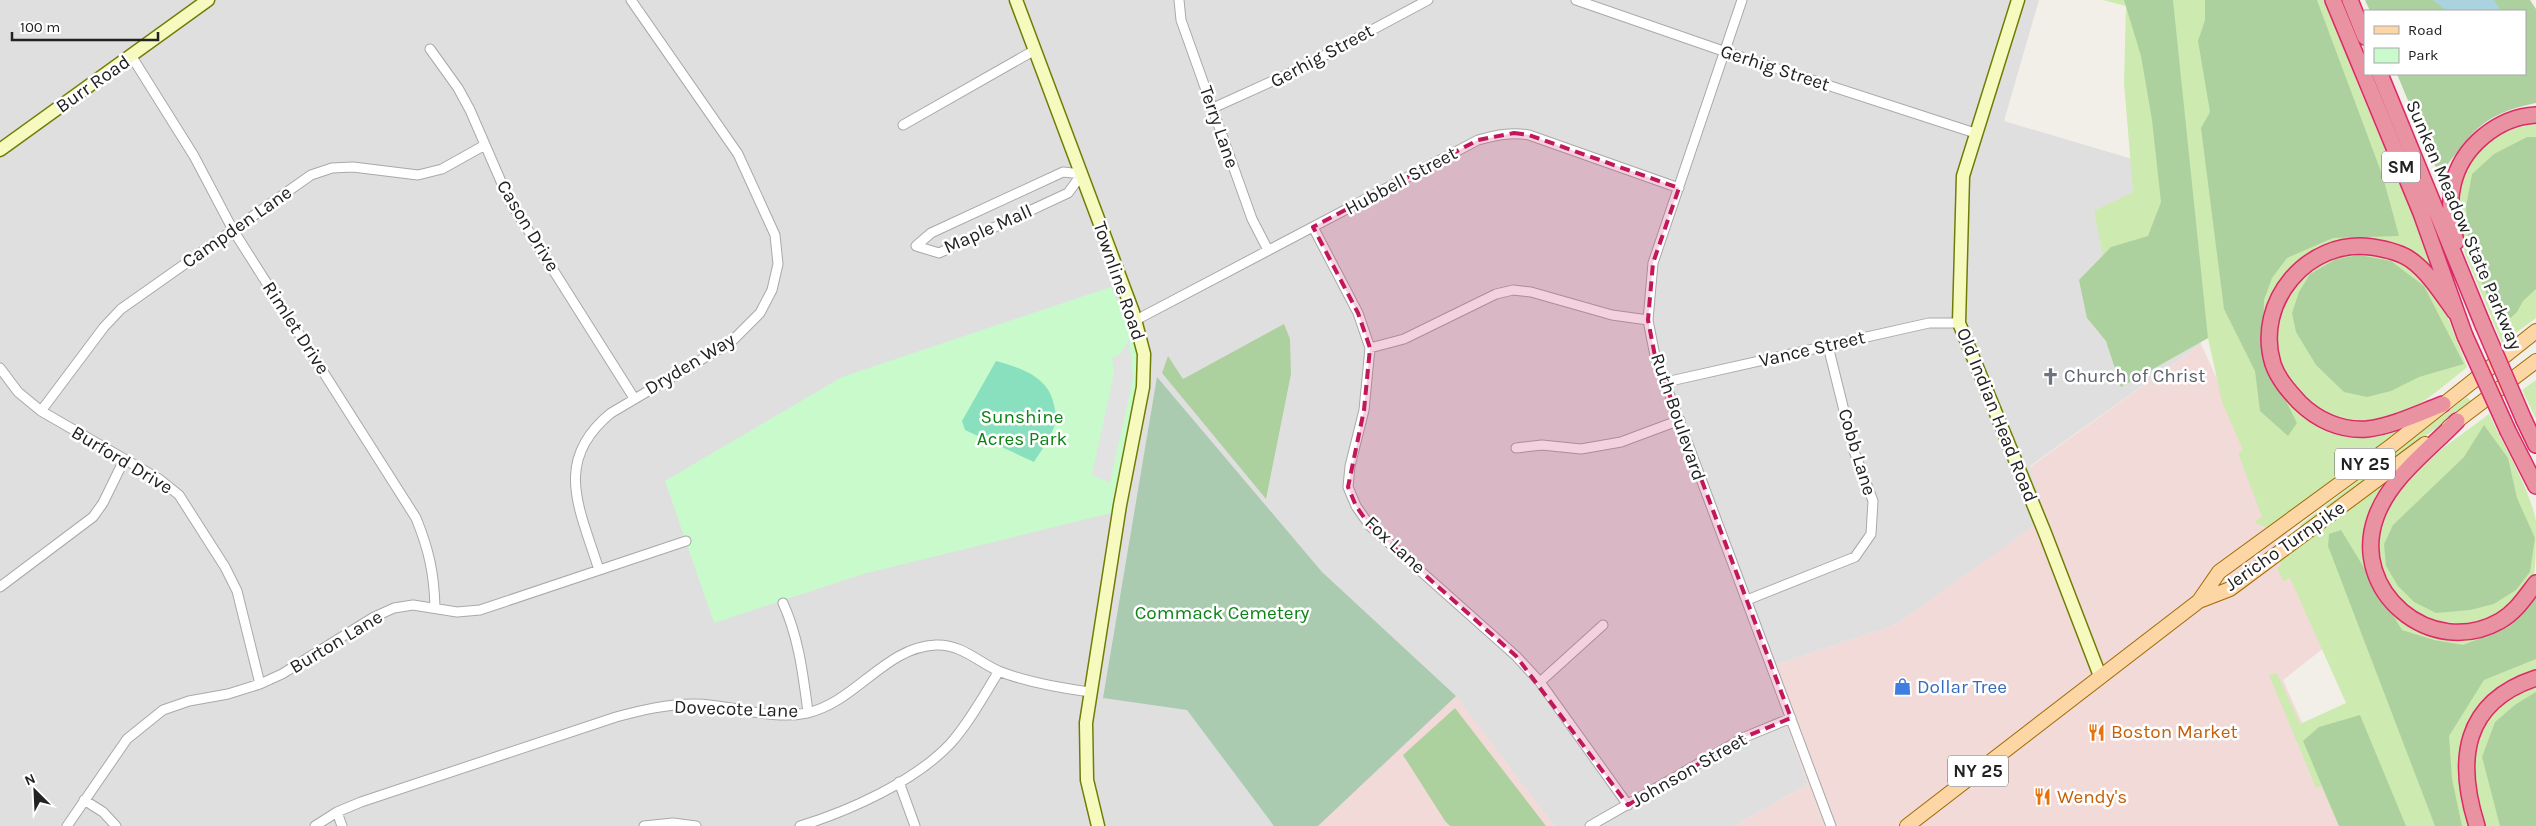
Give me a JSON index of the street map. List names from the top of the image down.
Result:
{
  "streets": {
    "highway": ["SM", "Sunken Meadow State Parkway"],
    "main road": ["NY 25", "Jericho Turnpike"],
    "street": [
      "Gerhig Street",
      "Burr Road",
      "Terry Lane",
      "Hubbell Street",
      "Cason Drive",
      "Campden Lane",
      "Maple Mall",
      "Townline Road",
      "Rimlet Drive",
      "Vance Street",
      "Dryden Way",
      "Old Indian Head Road",
      "Ruth Boulevard",
      "Cobb Lane",
      "Burford Drive",
      "Fox Lane",
      "Burton Lane",
      "Dovecote Lane",
      "Johnson Street"
    ]
  },
  "crossings": [
    ["Gerhig Street", "Terry Lane"],
    ["Gerhig Street", "Old Indian Head Road"],
    ["Gerhig Street", "Ruth Boulevard"],
    ["Burr Road", "Rimlet Drive"],
    ["Terry Lane", "Hubbell Street"],
    ["Hubbell Street", "Townline Road"],
    ["Hubbell Street", "Ruth Boulevard"],
    ["Hubbell Street", "Fox Lane"],
    ["Cason Drive", "Campden Lane"],
    ["Cason Drive", "Dryden Way"],
    ["Campden Lane", "Rimlet Drive"],
    ["Campden Lane", "Burford Drive"],
    ["Maple Mall", "Townline Road"],
    ["Townline Road", "Dovecote Lane"],
    ["Rimlet Drive", "Burton Lane"],
    ["Vance Street", "Old Indian Head Road"],
    ["Vance Street", "Ruth Boulevard"],
    ["Vance Street", "Cobb Lane"],
    ["Dryden Way", "Burton Lane"],
    ["Old Indian Head Road", "Jericho Turnpike"],
    ["Ruth Boulevard", "Cobb Lane"],
    ["Ruth Boulevard", "Johnson Street"],
    ["Burford Drive", "Burton Lane"],
    ["Fox Lane", "Johnson Street"]
  ],
  "parks": ["Sunshine Acres Park", "Commack Cemetery"],
  "places": {
    "church": ["Church of Christ"],
    "shop": ["Dollar Tree"],
    "restaurant": ["Boston Market", "Wendy's"]
  },
  "legend": ["Road", "Park"],
  "scale_bar": "100 m",
  "north": "top left"
}
